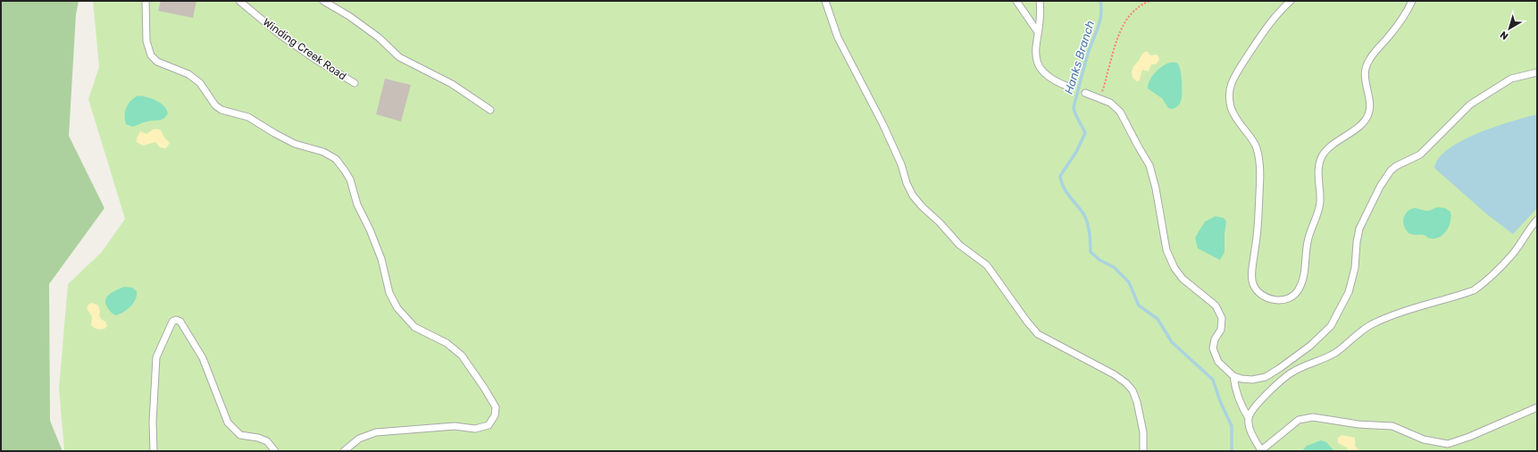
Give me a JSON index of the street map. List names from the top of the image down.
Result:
{
  "streets": {
    "lane": ["Winding Creek Road"]
  },
  "water": ["Hanks Branch"],
  "north": "bottom left"
}
